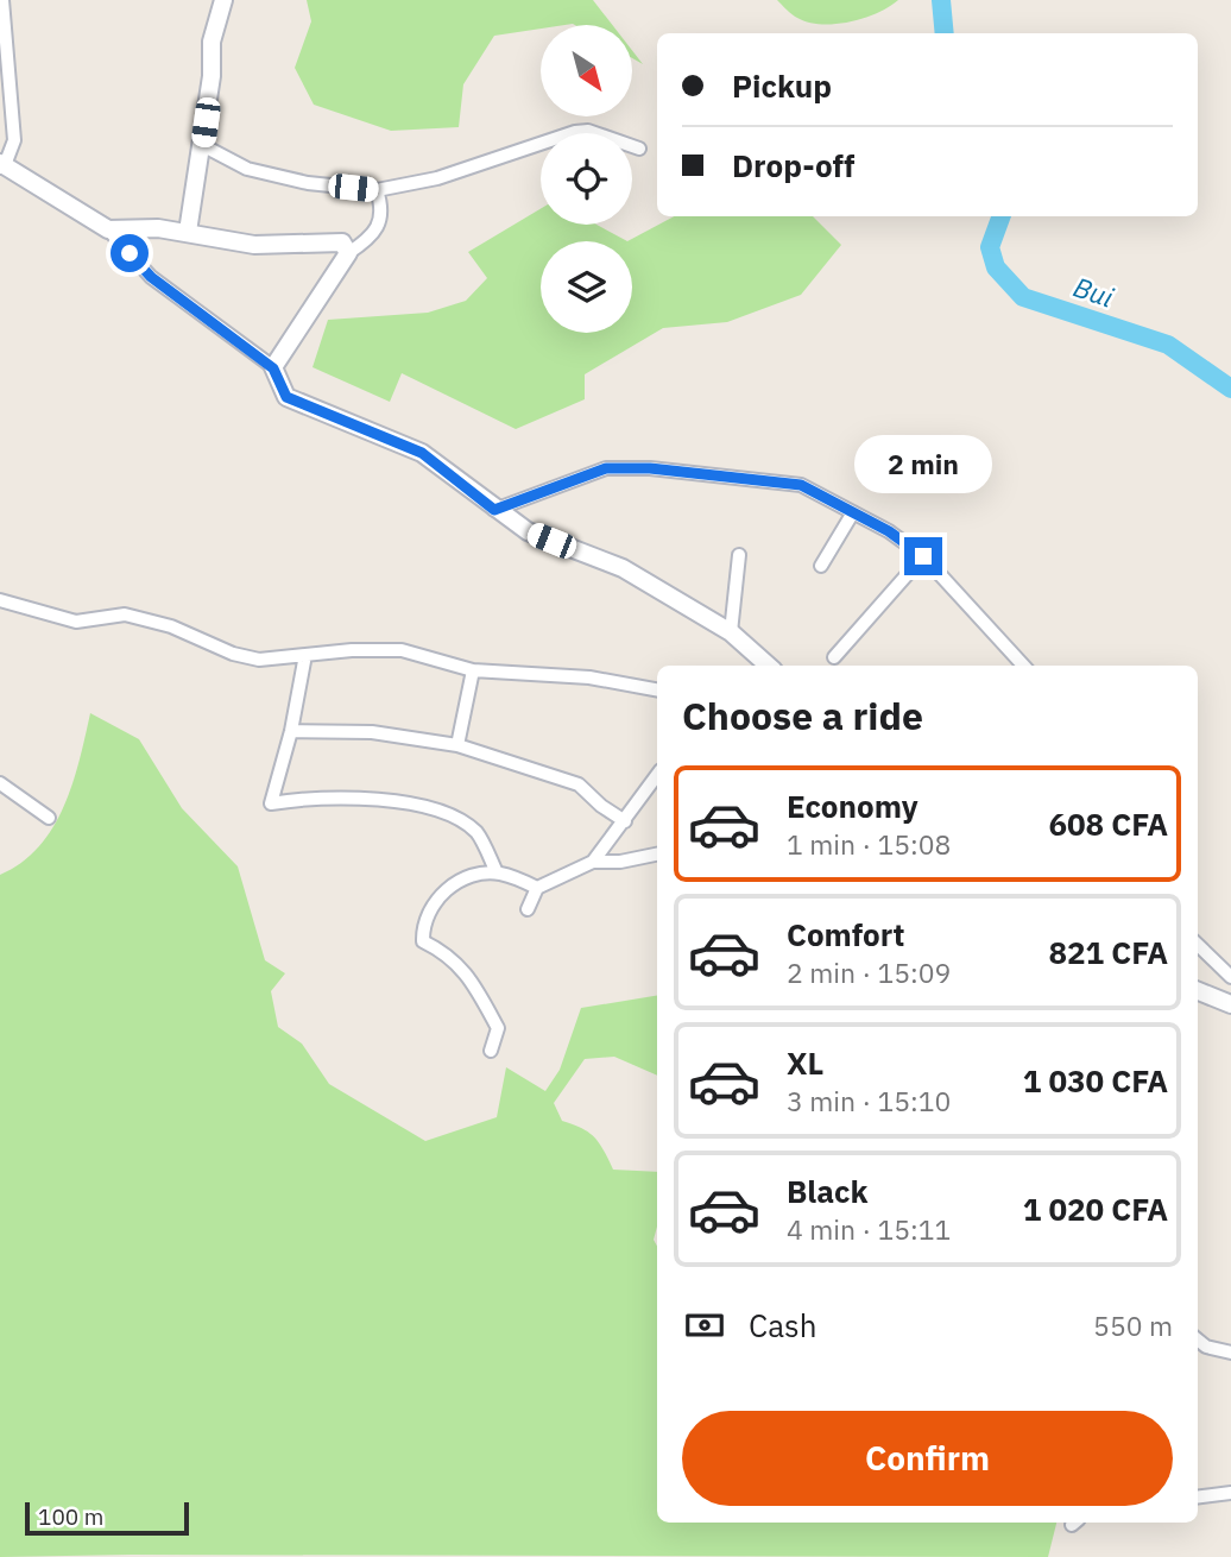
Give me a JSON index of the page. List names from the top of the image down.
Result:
{
  "water": ["Bui"],
  "scale_bar": "100 m",
  "north": "bottom right",
  "page": {
    "banner": ["Pickup", "Drop-off"],
    "bubble": "2 min",
    "heading": "Choose a ride",
    "list": [
      {
        "name": "Economy",
        "note": "1 min · 15:08",
        "value": "608 CFA"
      },
      {
        "name": "Comfort",
        "note": "2 min · 15:09",
        "value": "821 CFA"
      },
      {
        "name": "XL",
        "note": "3 min · 15:10",
        "value": "1 030 CFA"
      },
      {
        "name": "Black",
        "note": "4 min · 15:11",
        "value": "1 020 CFA"
      }
    ],
    "pay": ["Cash", "550 m"],
    "buttons": "Confirm",
    "scale": "100 m"
  }
}
